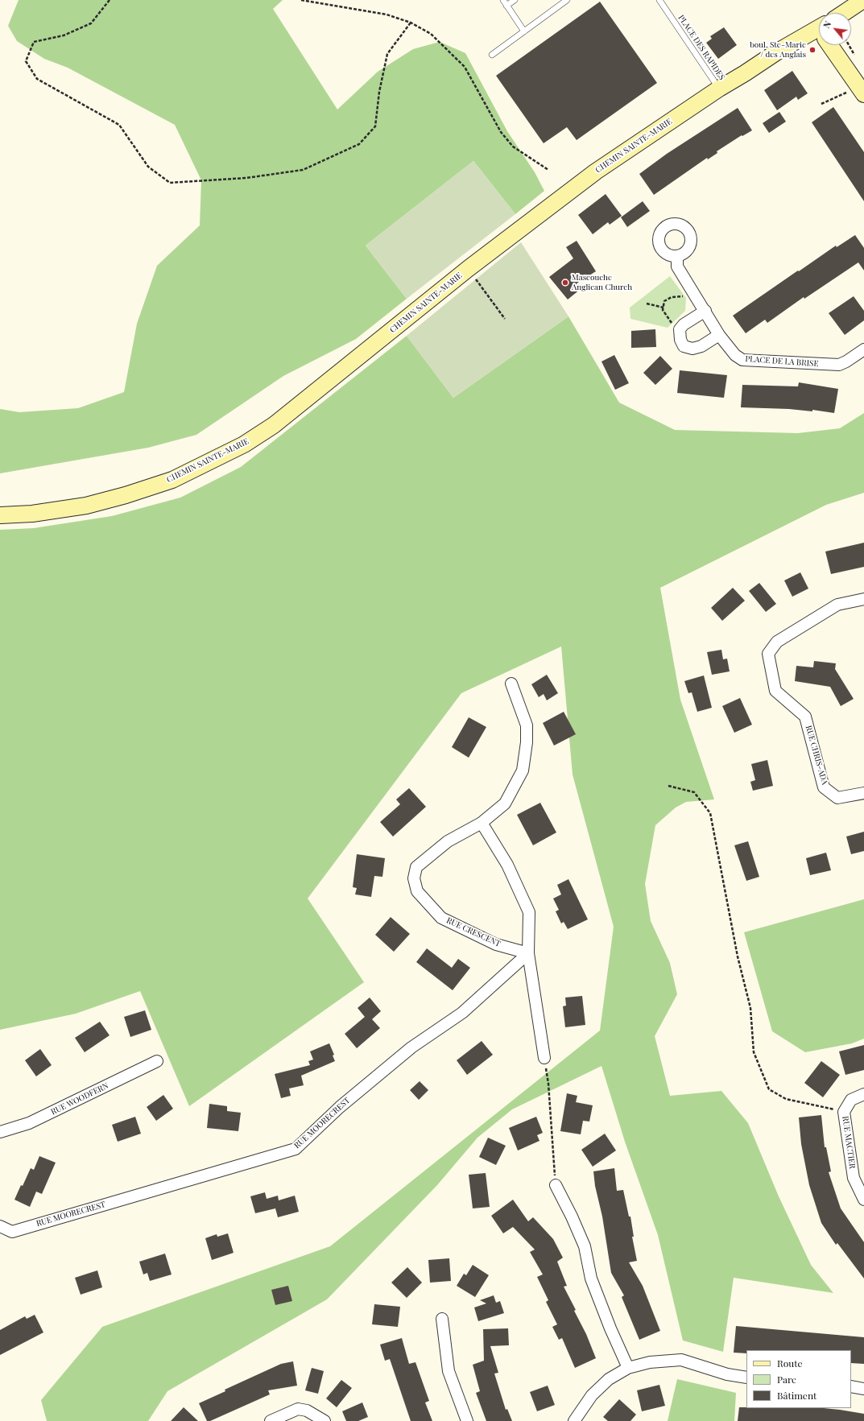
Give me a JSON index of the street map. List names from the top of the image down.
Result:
{
  "streets": {
    "street": [
      "CHEMIN SAINTE-MARIE",
      "PLACE DE LA BRISE",
      "RUE CHRIS-ADA",
      "RUE CRESCENT",
      "RUE WOODFERN",
      "RUE MOORECREST",
      "RUE MACTIER"
    ],
    "lane": ["PLACE DES RAPIDES"]
  },
  "crossings": [
    ["PLACE DES RAPIDES", "CHEMIN SAINTE-MARIE"],
    ["RUE CRESCENT", "RUE MOORECREST"]
  ],
  "places": ["boul. Ste-Marie / des Anglais", "Mascouche Anglican Church"],
  "legend": ["Route", "Parc", "Bâtiment"],
  "north": "top left"
}
